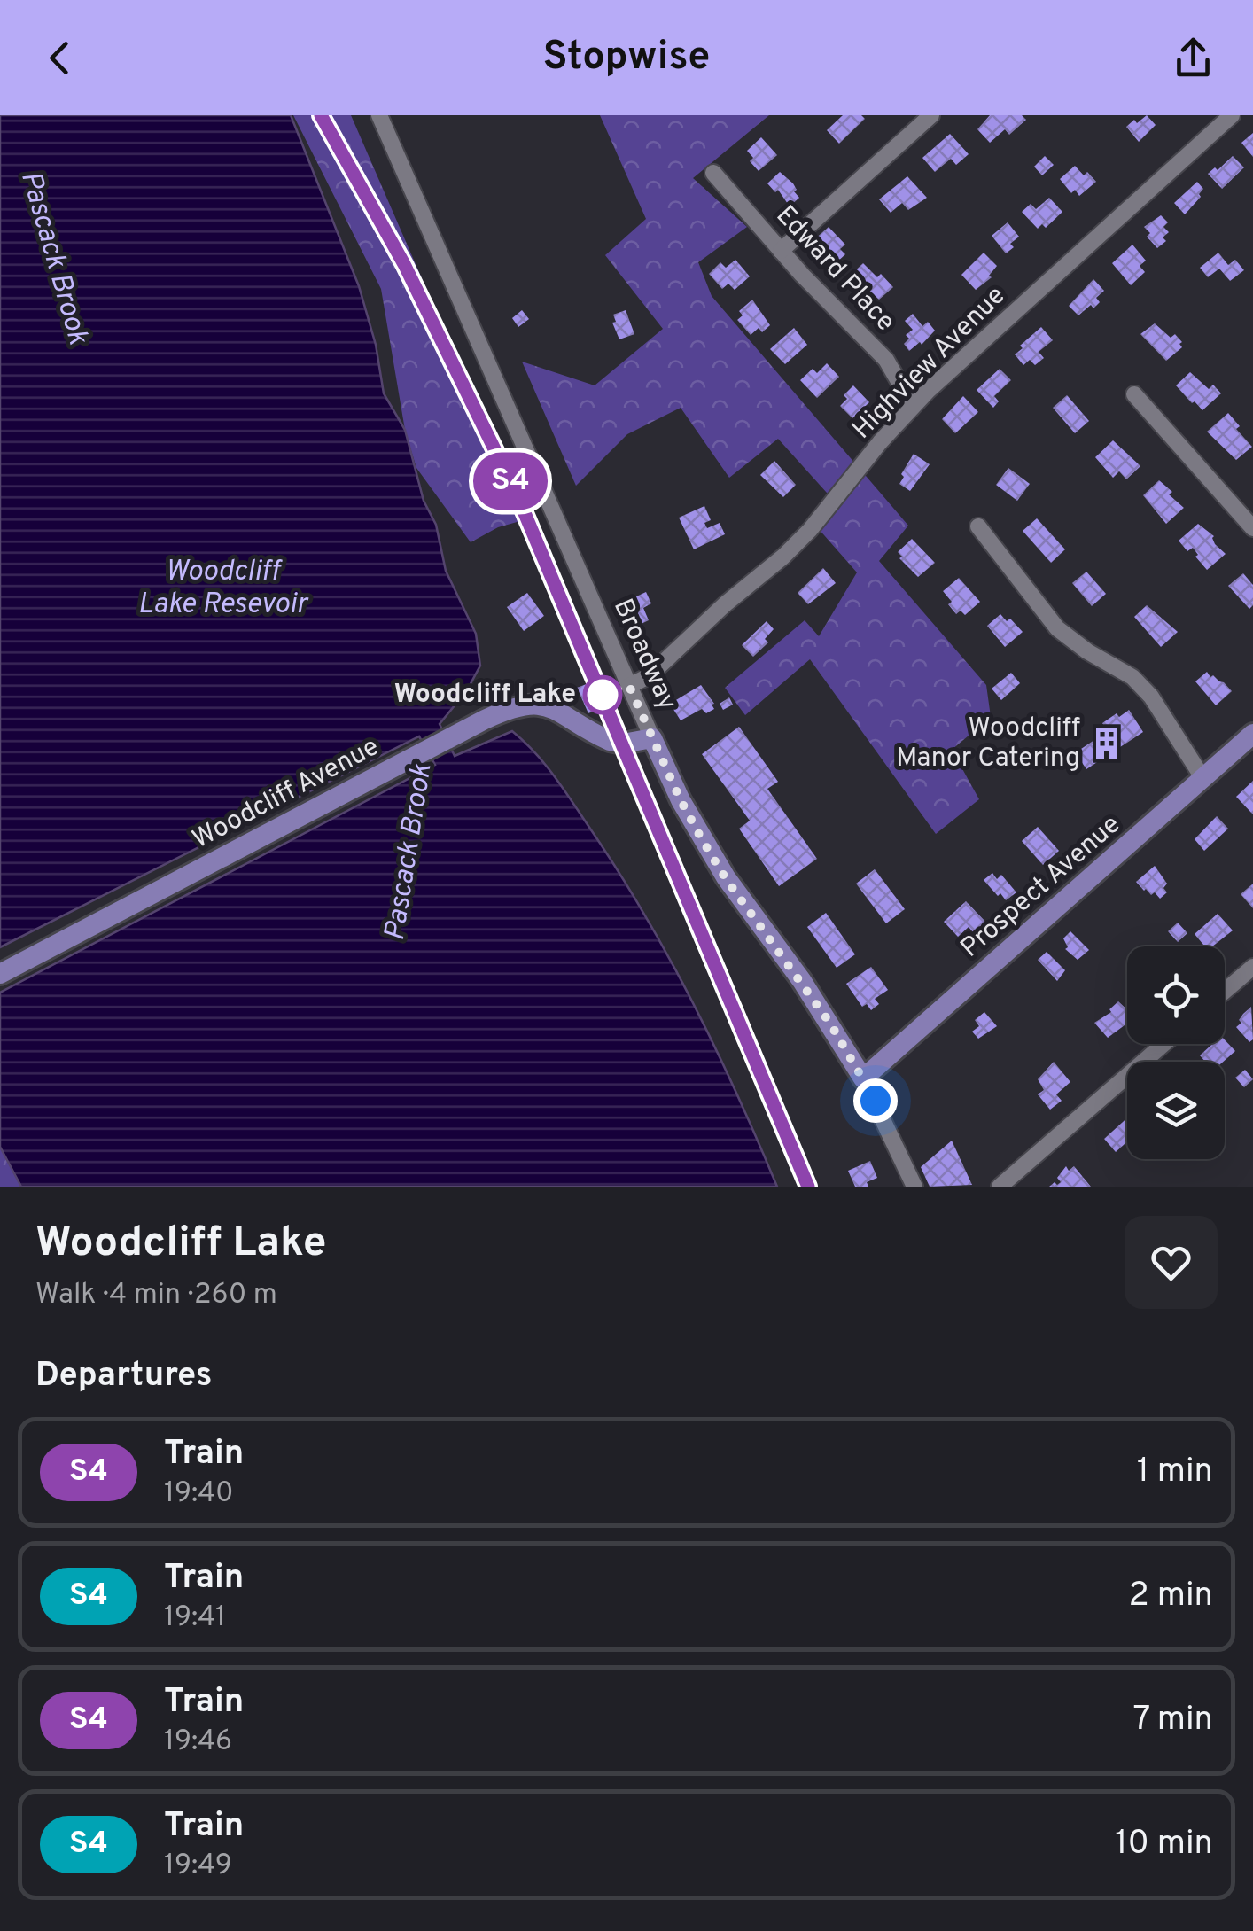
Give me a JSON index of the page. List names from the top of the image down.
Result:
{
  "streets": {
    "main road": ["Broadway", "Woodcliff Avenue", "Prospect Avenue"],
    "street": ["Edward Place", "Highview Avenue"]
  },
  "crossings": [
    ["Edward Place", "Highview Avenue"],
    ["Highview Avenue", "Broadway"],
    ["Broadway", "Woodcliff Avenue"],
    ["Broadway", "Prospect Avenue"]
  ],
  "water": ["Pascack Brook", "Woodcliff Lake Resevoir"],
  "places": {
    "other": ["Woodcliff Lake"],
    "building": ["Woodcliff Manor Catering"]
  },
  "page": {
    "header": "Stopwise",
    "on_map": "S4",
    "heading": [
      ["Woodcliff Lake", "Walk · 4 min · 260 m"],
      "Departures"
    ],
    "list": [
      {
        "mark": "S4",
        "name": "Train",
        "note": "19:40",
        "value": "1 min"
      },
      {
        "mark": "S4",
        "name": "Train",
        "note": "19:41",
        "value": "2 min"
      },
      {
        "mark": "S4",
        "name": "Train",
        "note": "19:46",
        "value": "7 min"
      },
      {
        "mark": "S4",
        "name": "Train",
        "note": "19:49",
        "value": "10 min"
      }
    ]
  }
}
